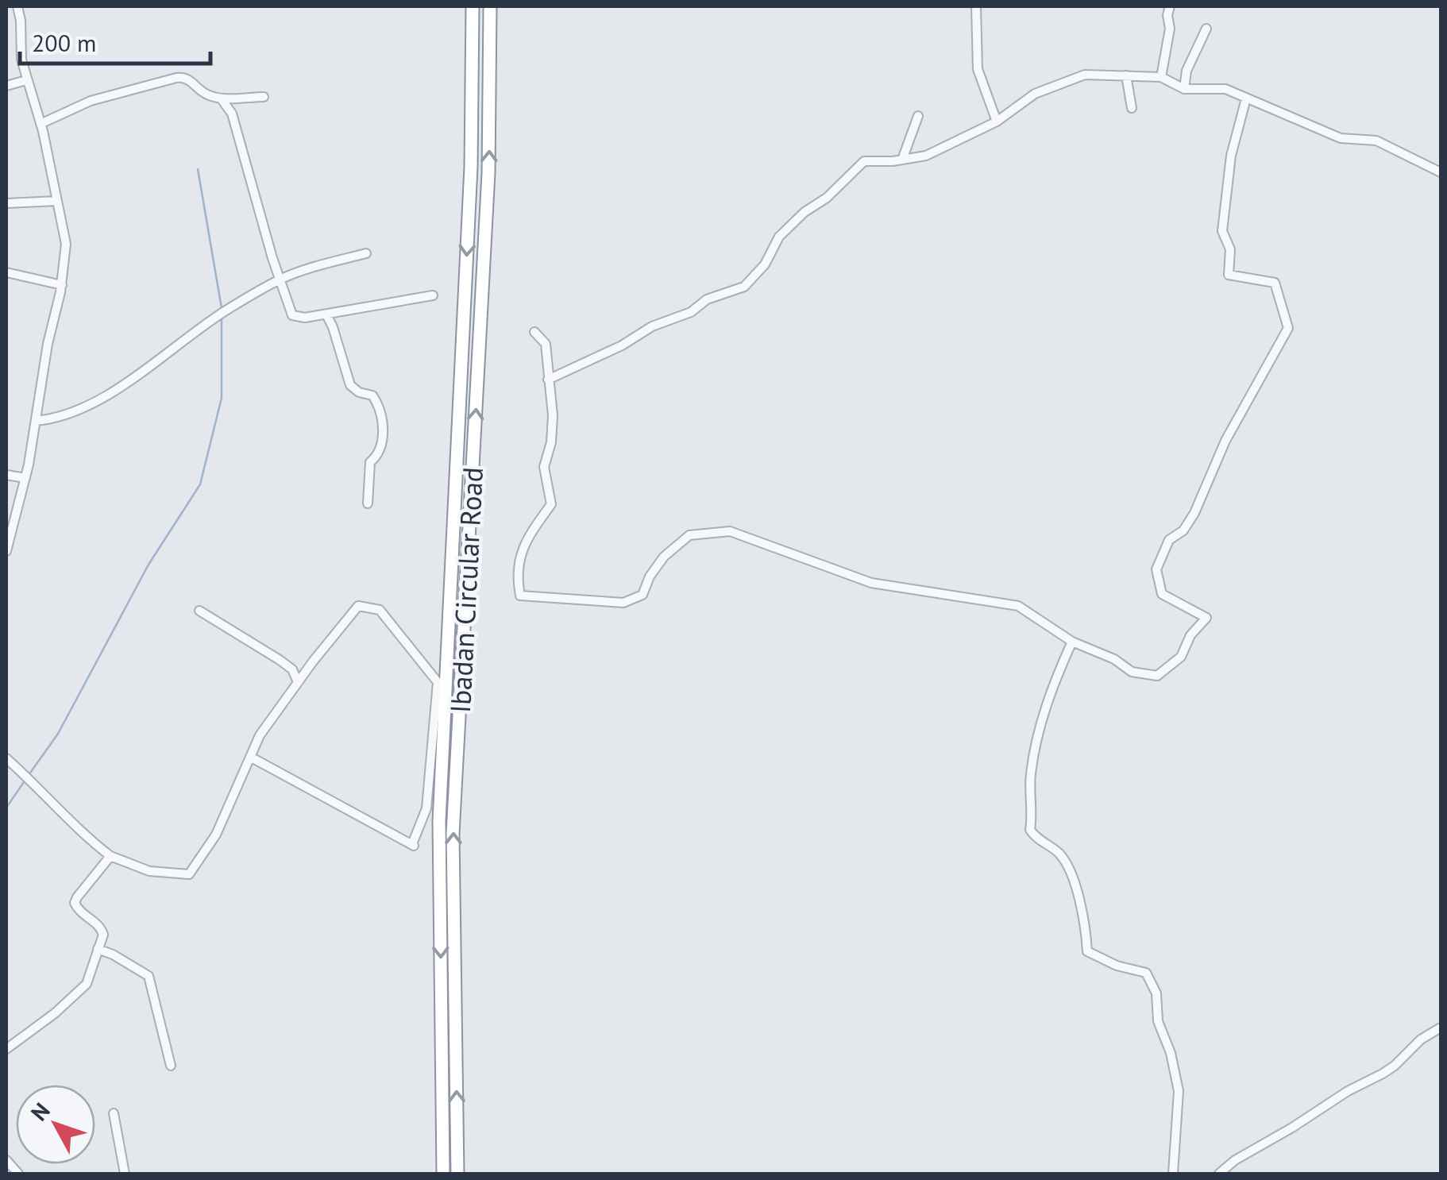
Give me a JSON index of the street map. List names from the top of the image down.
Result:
{
  "streets": {
    "highway": ["Ibadan Circular Road"]
  },
  "scale_bar": "200 m",
  "north": "top left"
}
